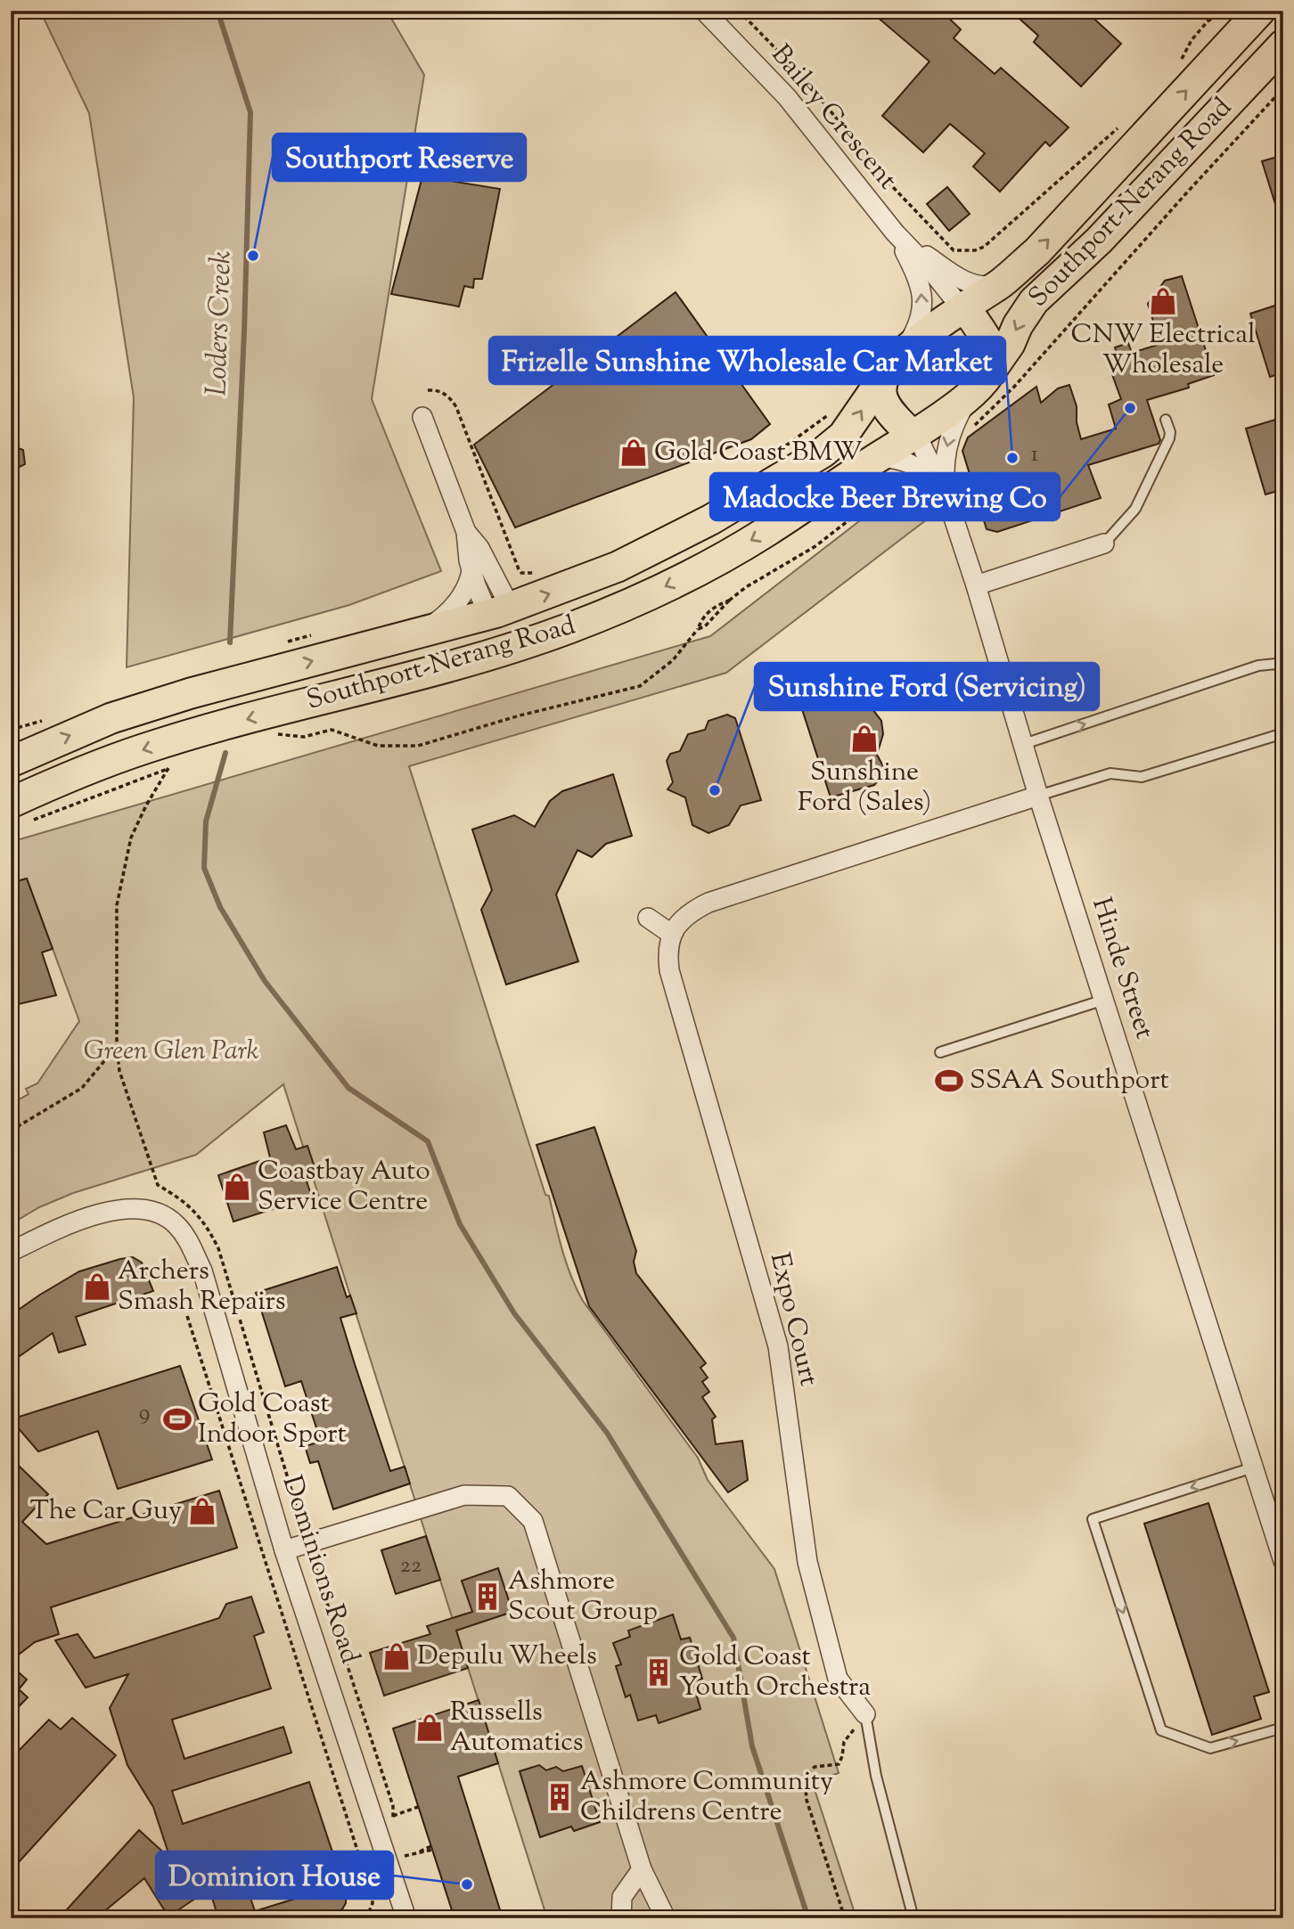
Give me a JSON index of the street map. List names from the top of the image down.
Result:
{
  "streets": {
    "main road": ["Southport-Nerang Road"],
    "street": [
      "Bailey Crescent",
      "Hinde Street",
      "Expo Court",
      "Dominions Road"
    ]
  },
  "crossings": [
    ["Bailey Crescent", "Southport-Nerang Road"],
    ["Southport-Nerang Road", "Hinde Street"]
  ],
  "water": ["Loders Creek"],
  "parks": ["Green Glen Park"],
  "places": {
    "other": [
      "Southport Reserve",
      "Madocke Beer Brewing Co",
      "Frizelle Sunshine Wholesale Car Market",
      "Sunshine Ford (Servicing)",
      "Dominion House"
    ],
    "shop": [
      "CNW Electrical Wholesale",
      "Gold Coast BMW",
      "Sunshine Ford (Sales)",
      "Coastbay Auto Service Centre",
      "Archers Smash Repairs",
      "The Car Guy",
      "Depulu Wheels",
      "Russells Automatics"
    ],
    "sports": ["SSAA Southport", "Gold Coast Indoor Sport"],
    "building": ["Ashmore Scout Group", "Gold Coast Youth Orchestra", "Ashmore Community Childrens Centre"]
  },
  "house_numbers": ["1", "9", "22"]
}
